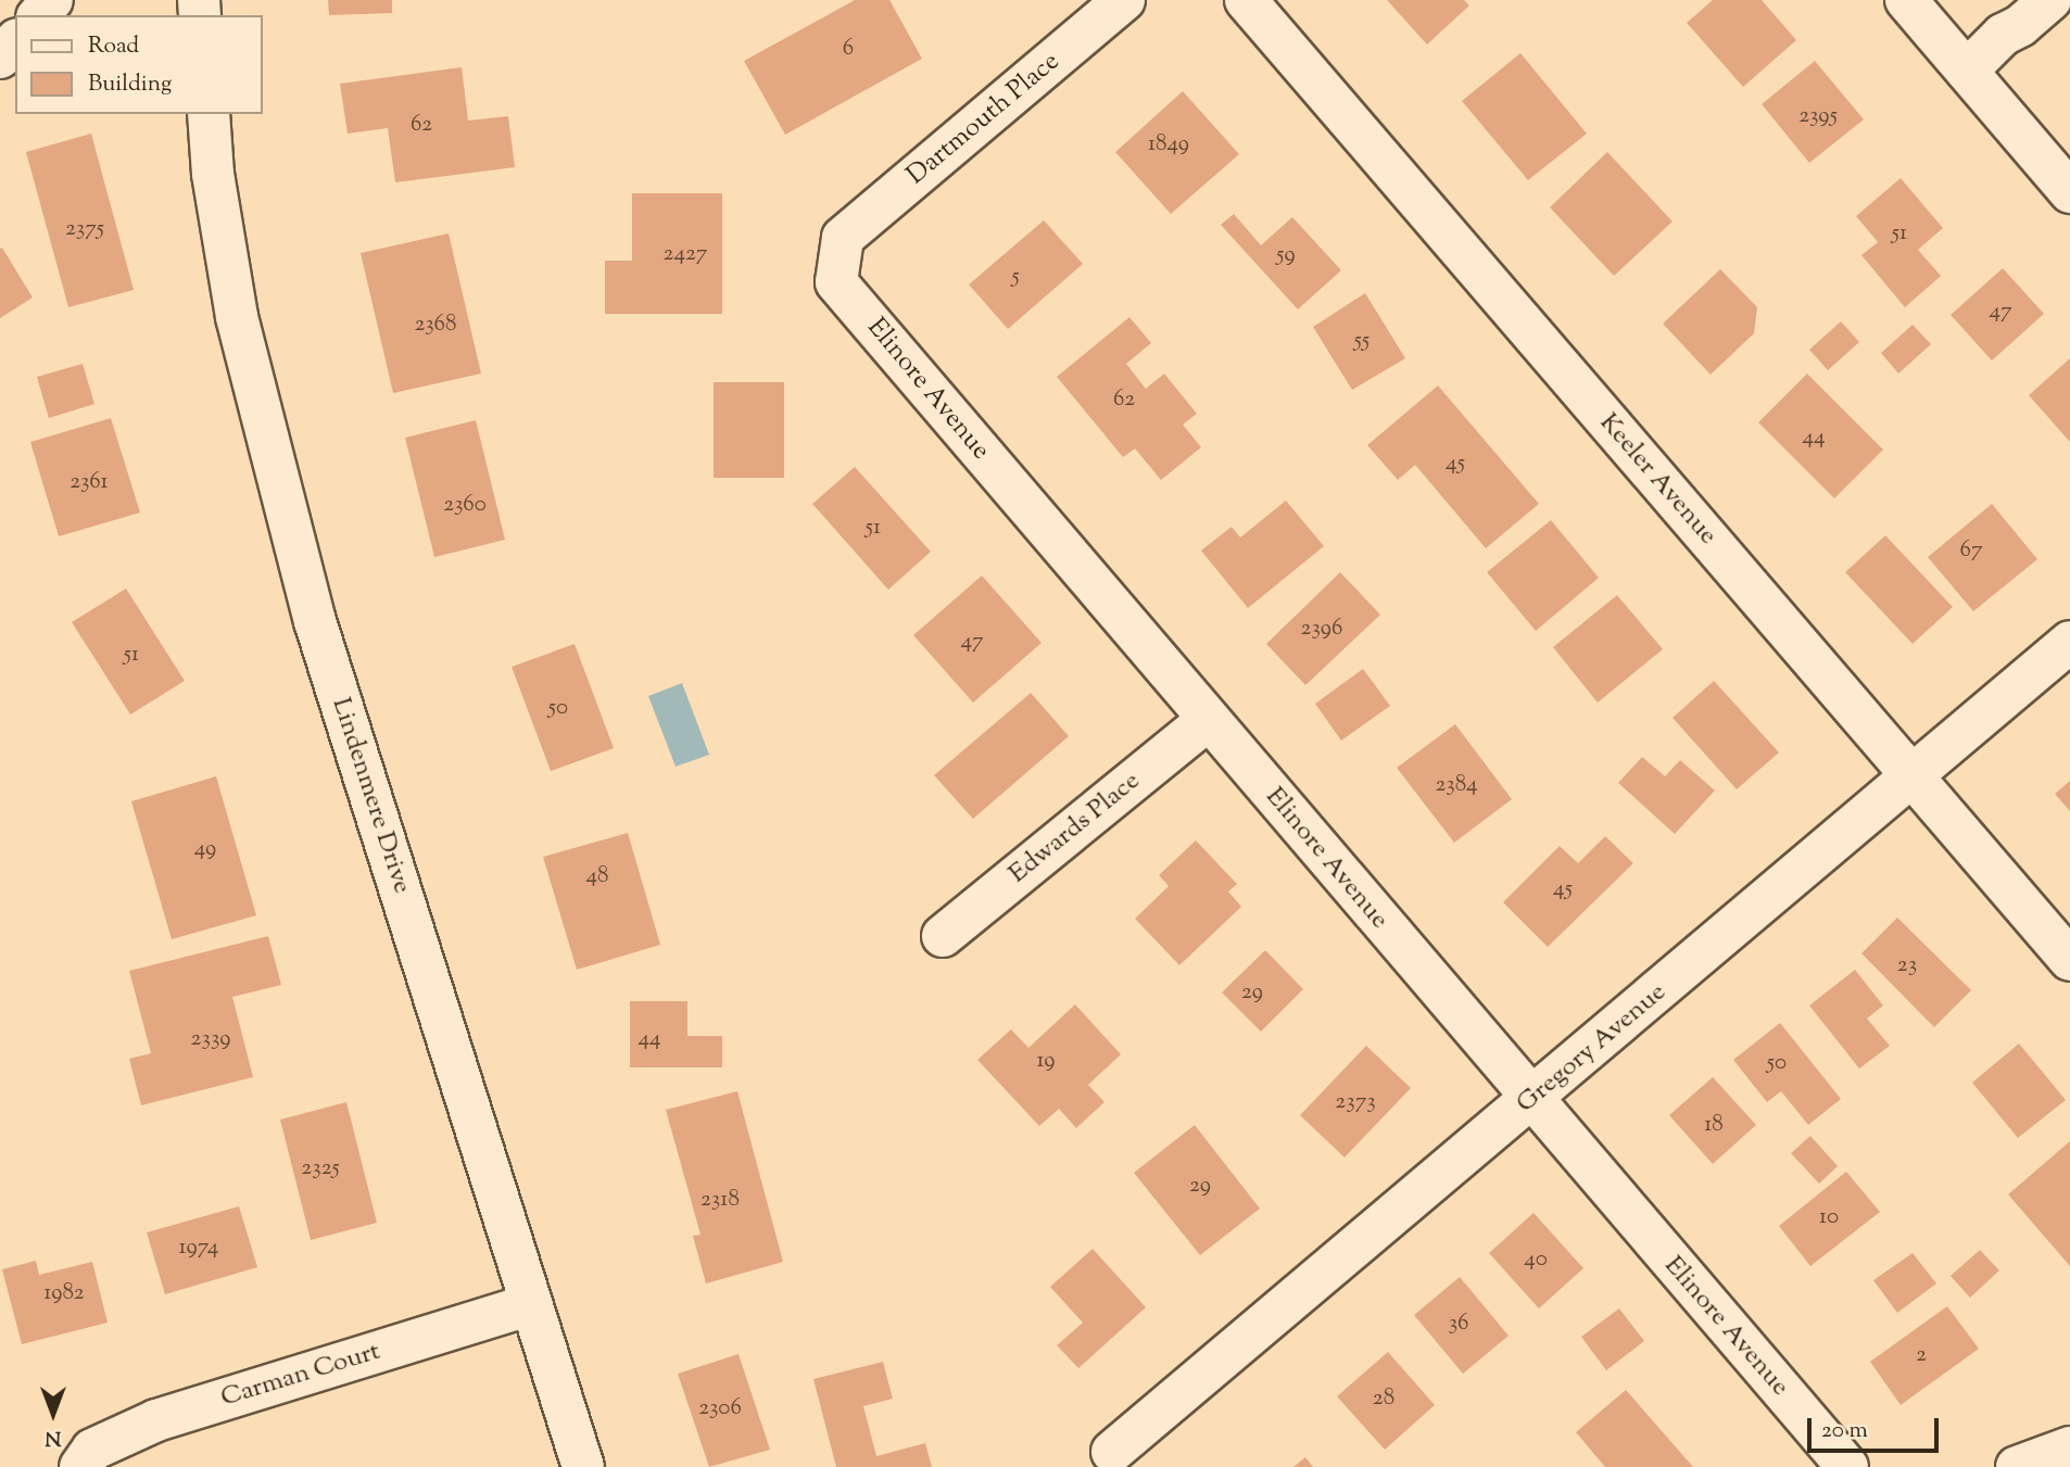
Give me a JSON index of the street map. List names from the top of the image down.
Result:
{
  "streets": {
    "street": [
      "Dartmouth Place",
      "Elinore Avenue",
      "Keeler Avenue",
      "Lindenmere Drive",
      "Edwards Place",
      "Gregory Avenue",
      "Carman Court"
    ]
  },
  "crossings": [
    ["Dartmouth Place", "Elinore Avenue"],
    ["Elinore Avenue", "Edwards Place"],
    ["Elinore Avenue", "Gregory Avenue"],
    ["Keeler Avenue", "Gregory Avenue"],
    ["Lindenmere Drive", "Carman Court"]
  ],
  "house_numbers": [
    "6",
    "2395",
    "62",
    "1849",
    "2375",
    "51",
    "2427",
    "59",
    "5",
    "47",
    "2368",
    "55",
    "62",
    "44",
    "45",
    "2361",
    "2360",
    "51",
    "67",
    "2396",
    "47",
    "51",
    "50",
    "2384",
    "49",
    "48",
    "45",
    "23",
    "29",
    "2339",
    "44",
    "19",
    "50",
    "2373",
    "18",
    "2325",
    "29",
    "2318",
    "10",
    "1974",
    "40",
    "1982",
    "36",
    "2",
    "28",
    "2306"
  ],
  "legend": ["Road", "Building"],
  "scale_bar": "20 m",
  "north": "bottom"
}
